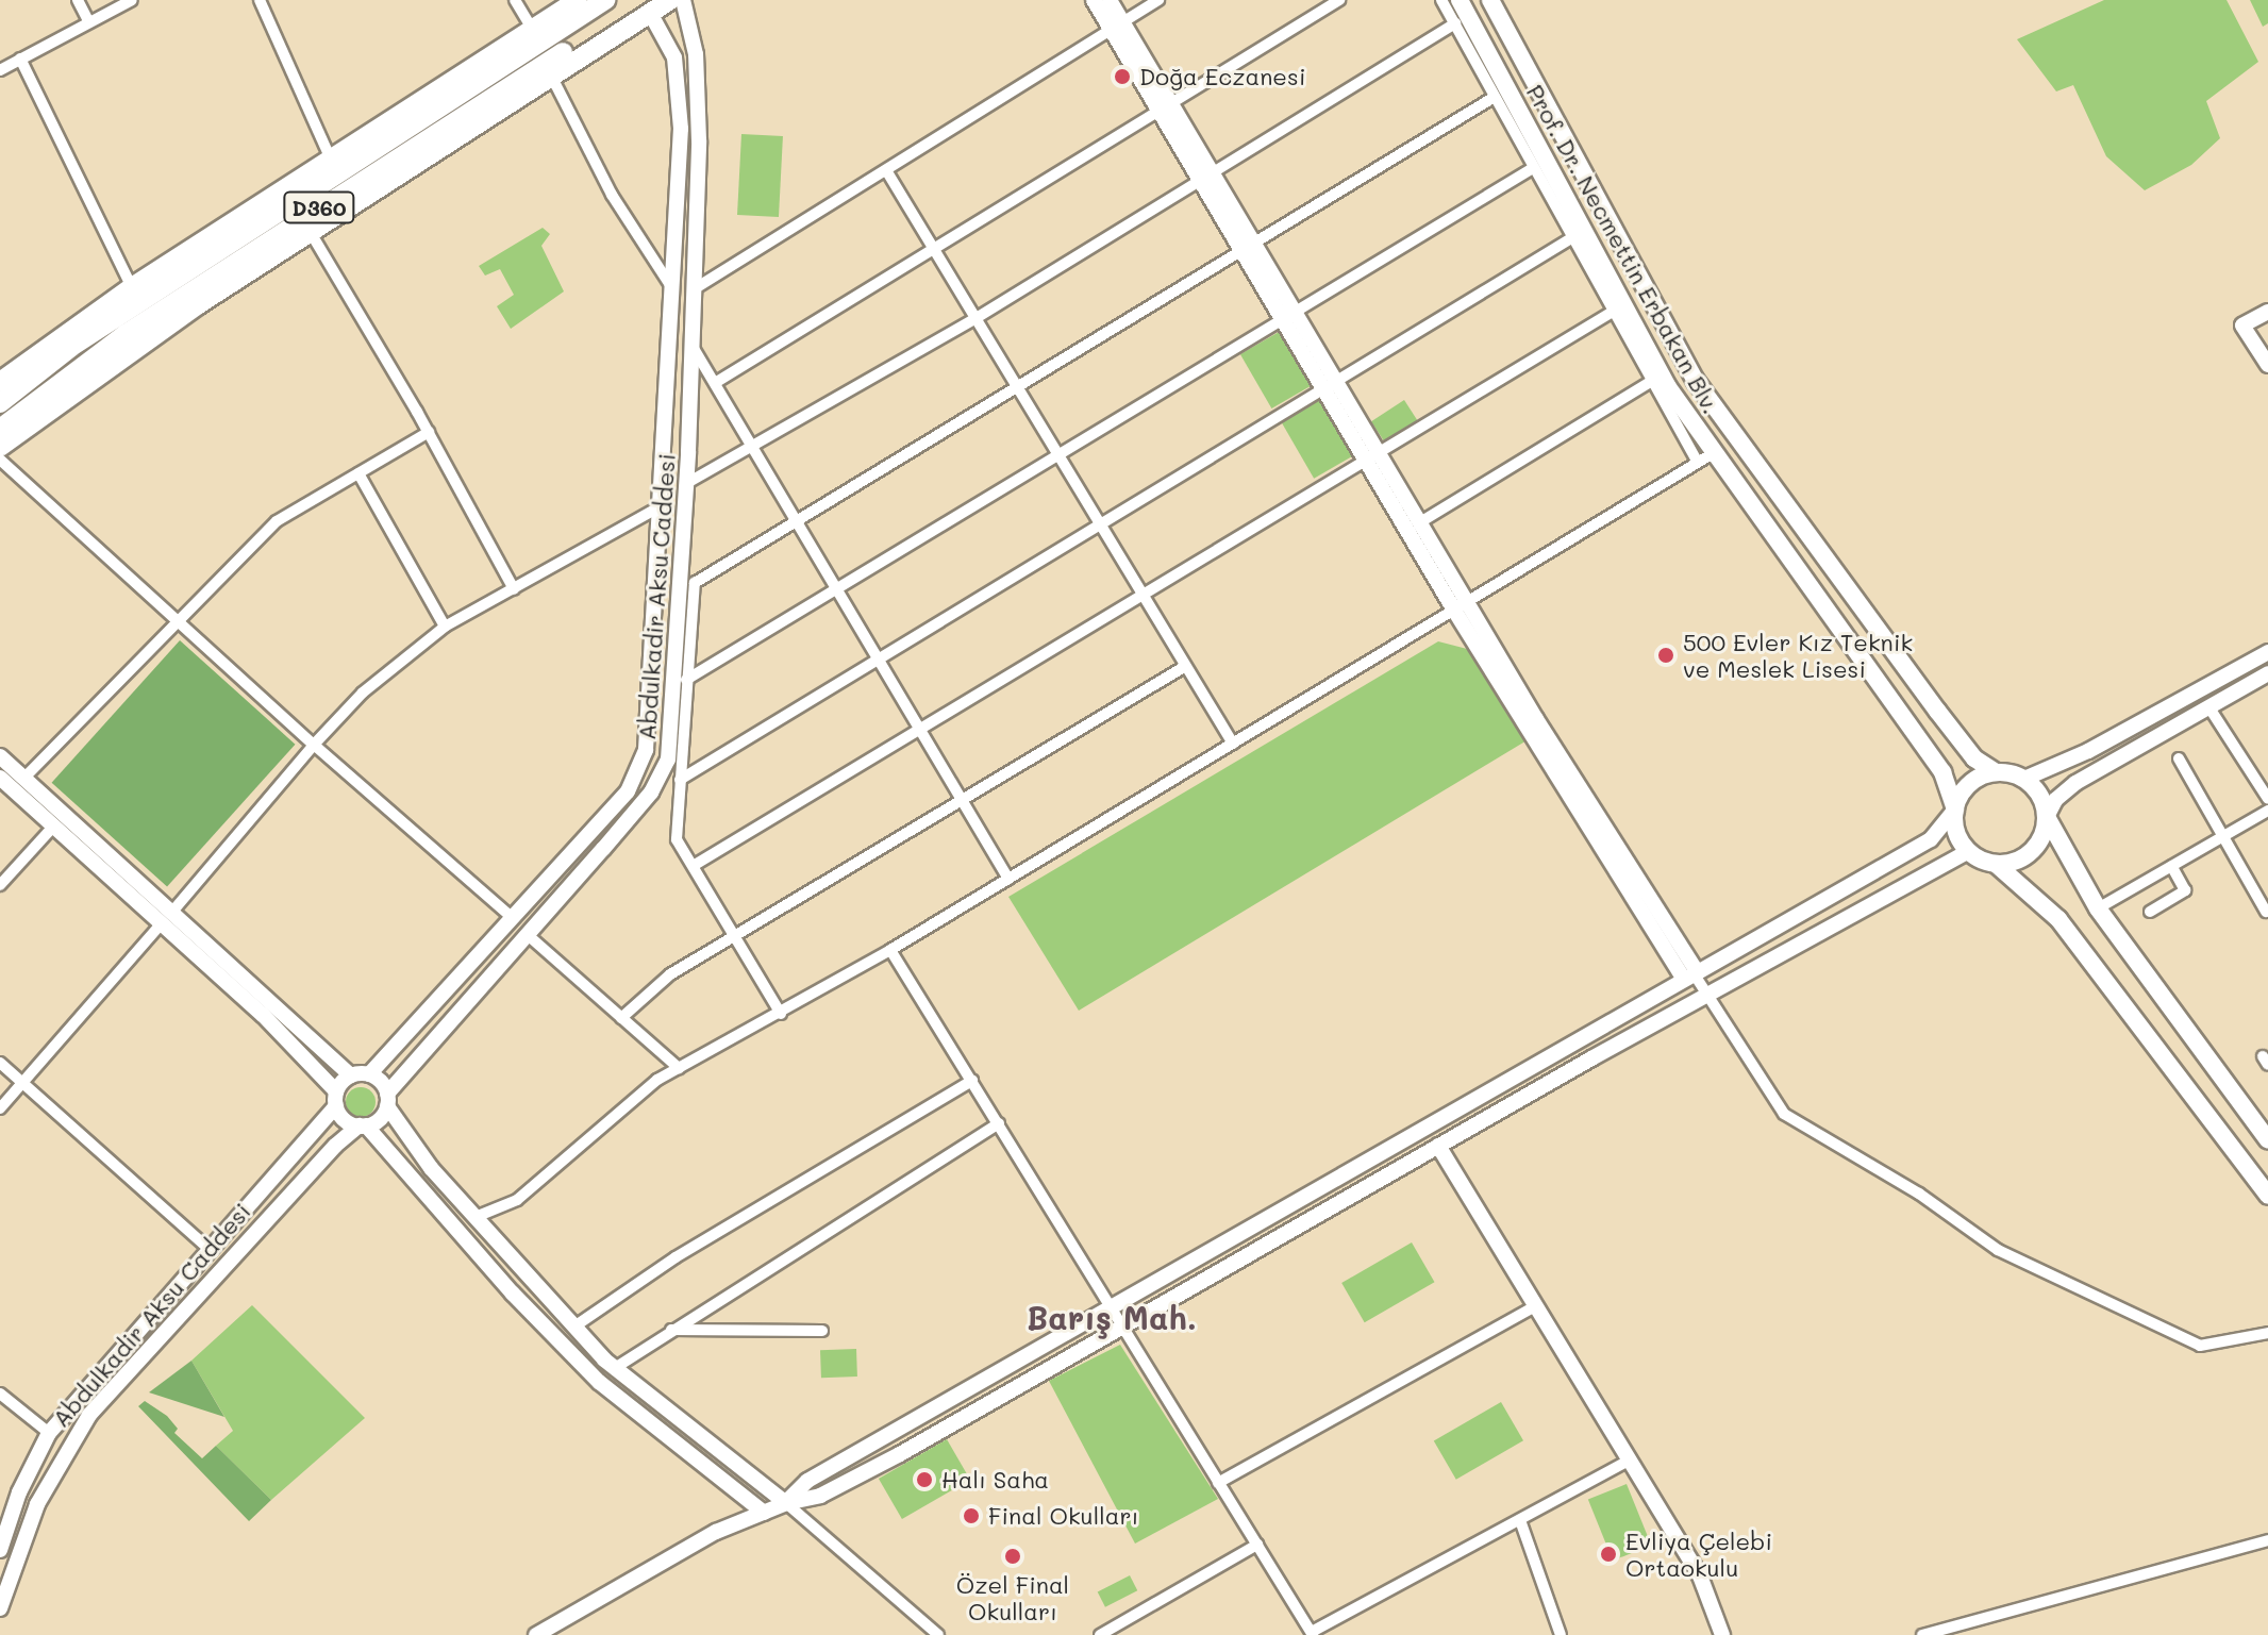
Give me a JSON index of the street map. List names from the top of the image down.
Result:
{
  "streets": {
    "highway": ["D360"],
    "main road": ["Prof. Dr. Necmettin Erbakan Blv.", "Abdulkadir Aksu Caddesi"]
  },
  "crossings": [
    ["D360", "Abdulkadir Aksu Caddesi"]
  ],
  "districts": ["Barış Mah."],
  "places": [
    "Doğa Eczanesi",
    "500 Evler Kız Teknik ve Meslek Lisesi",
    "Halı Saha",
    "Final Okulları",
    "Evliya Çelebi Ortaokulu",
    "Özel Final Okulları"
  ]
}
